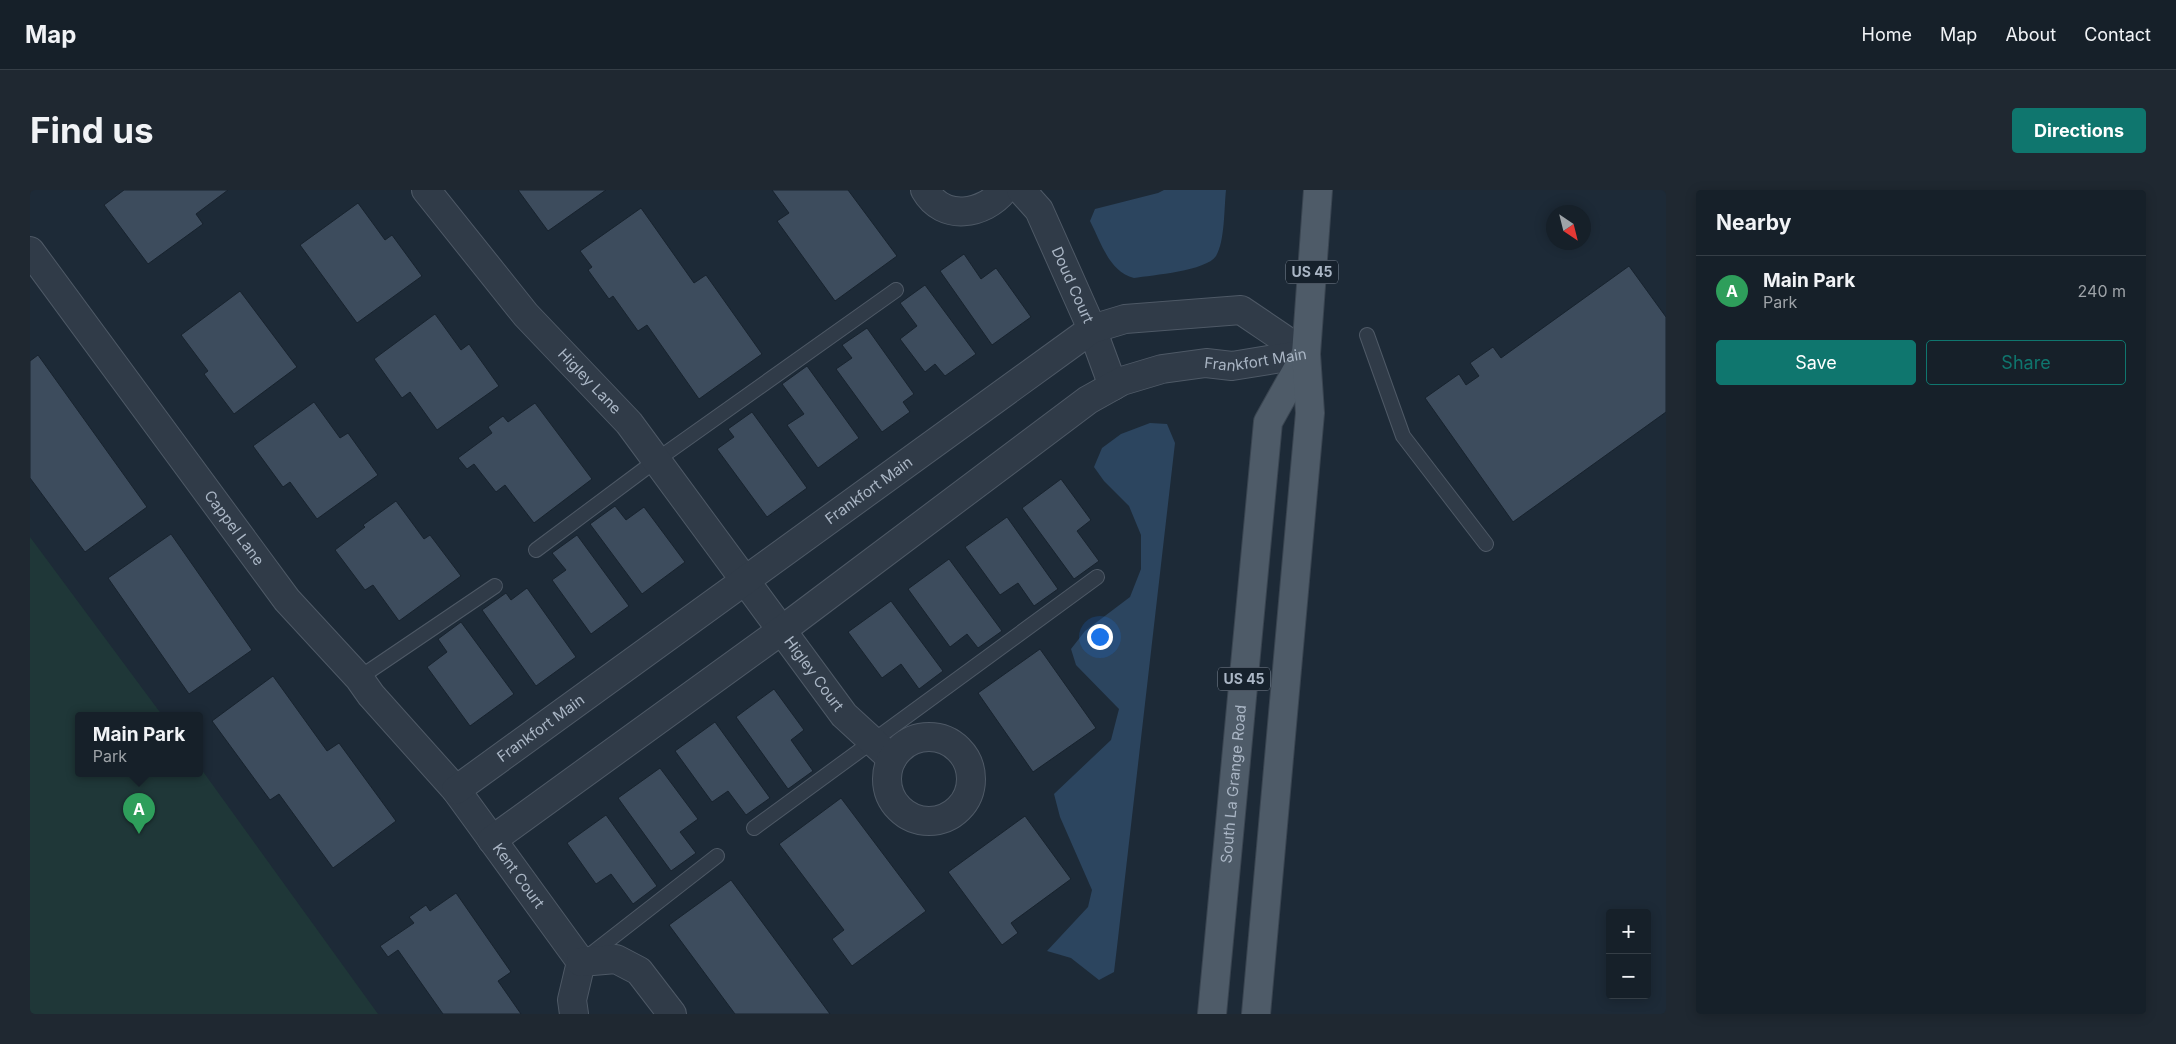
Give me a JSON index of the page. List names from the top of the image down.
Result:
{
  "streets": {
    "main road": ["US 45", "South La Grange Road"],
    "street": [
      "Doud Court",
      "Frankfort Main",
      "Higley Lane",
      "Cappel Lane",
      "Higley Court",
      "Kent Court"
    ]
  },
  "crossings": [
    ["Doud Court", "Frankfort Main"],
    ["Frankfort Main", "Higley Lane"],
    ["Frankfort Main", "Cappel Lane"],
    ["Frankfort Main", "Higley Court"],
    ["Frankfort Main", "South La Grange Road"],
    ["Frankfort Main", "Kent Court"],
    ["Higley Lane", "Higley Court"],
    ["Cappel Lane", "Kent Court"]
  ],
  "north": "bottom right",
  "page": {
    "header": "Map",
    "nav": [
      "Home",
      "Map",
      "About",
      "Contact"
    ],
    "buttons": [
      "Directions",
      ["Save", "Share"]
    ],
    "title": "Find us",
    "heading": "Nearby",
    "list": [
      {
        "mark": "A",
        "name": "Main Park",
        "note": "Park",
        "value": "240 m"
      }
    ],
    "popup": ["Main Park", "Park"],
    "pins": "A",
    "map_buttons": ["+", "−"]
  }
}
